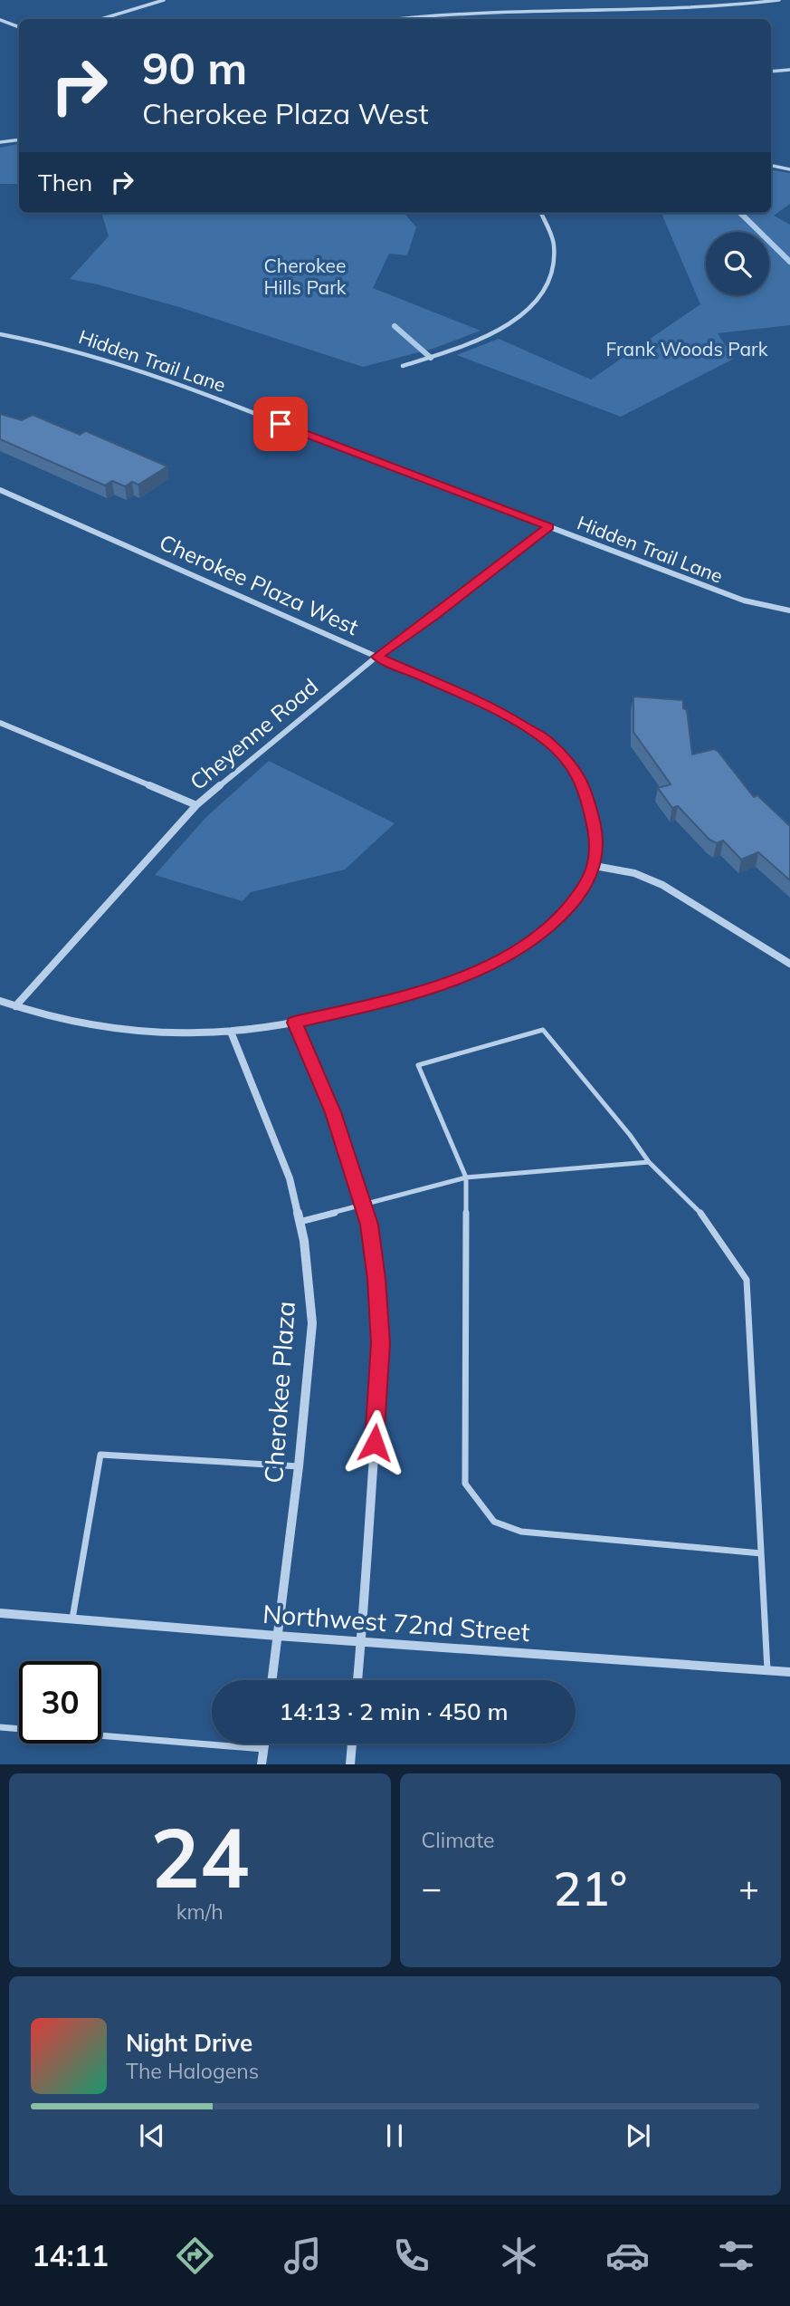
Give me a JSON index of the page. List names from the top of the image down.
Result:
{
  "streets": {
    "street": [
      "Hidden Trail Lane",
      "Cherokee Plaza West",
      "Cheyenne Road",
      "Cherokee Plaza",
      "Northwest 72nd Street"
    ]
  },
  "crossings": [
    ["Hidden Trail Lane", "Cheyenne Road"],
    ["Cherokee Plaza West", "Cheyenne Road"],
    ["Cherokee Plaza West", "Cherokee Plaza"],
    ["Cherokee Plaza", "Northwest 72nd Street"]
  ],
  "parks": ["Cherokee Hills Park", "Frank Woods Park"],
  "page": {
    "turn": ["90 m", "Cherokee Plaza West"],
    "then": "Then",
    "limit": "30",
    "trip": "14:13 · 2 min · 450 m",
    "tile": [
      ["24", "km/h"],
      "Climate"
    ],
    "heat": ["−", "21°", "+"],
    "song": ["Night Drive", "The Halogens"],
    "tabs": "14:11"
  }
}
